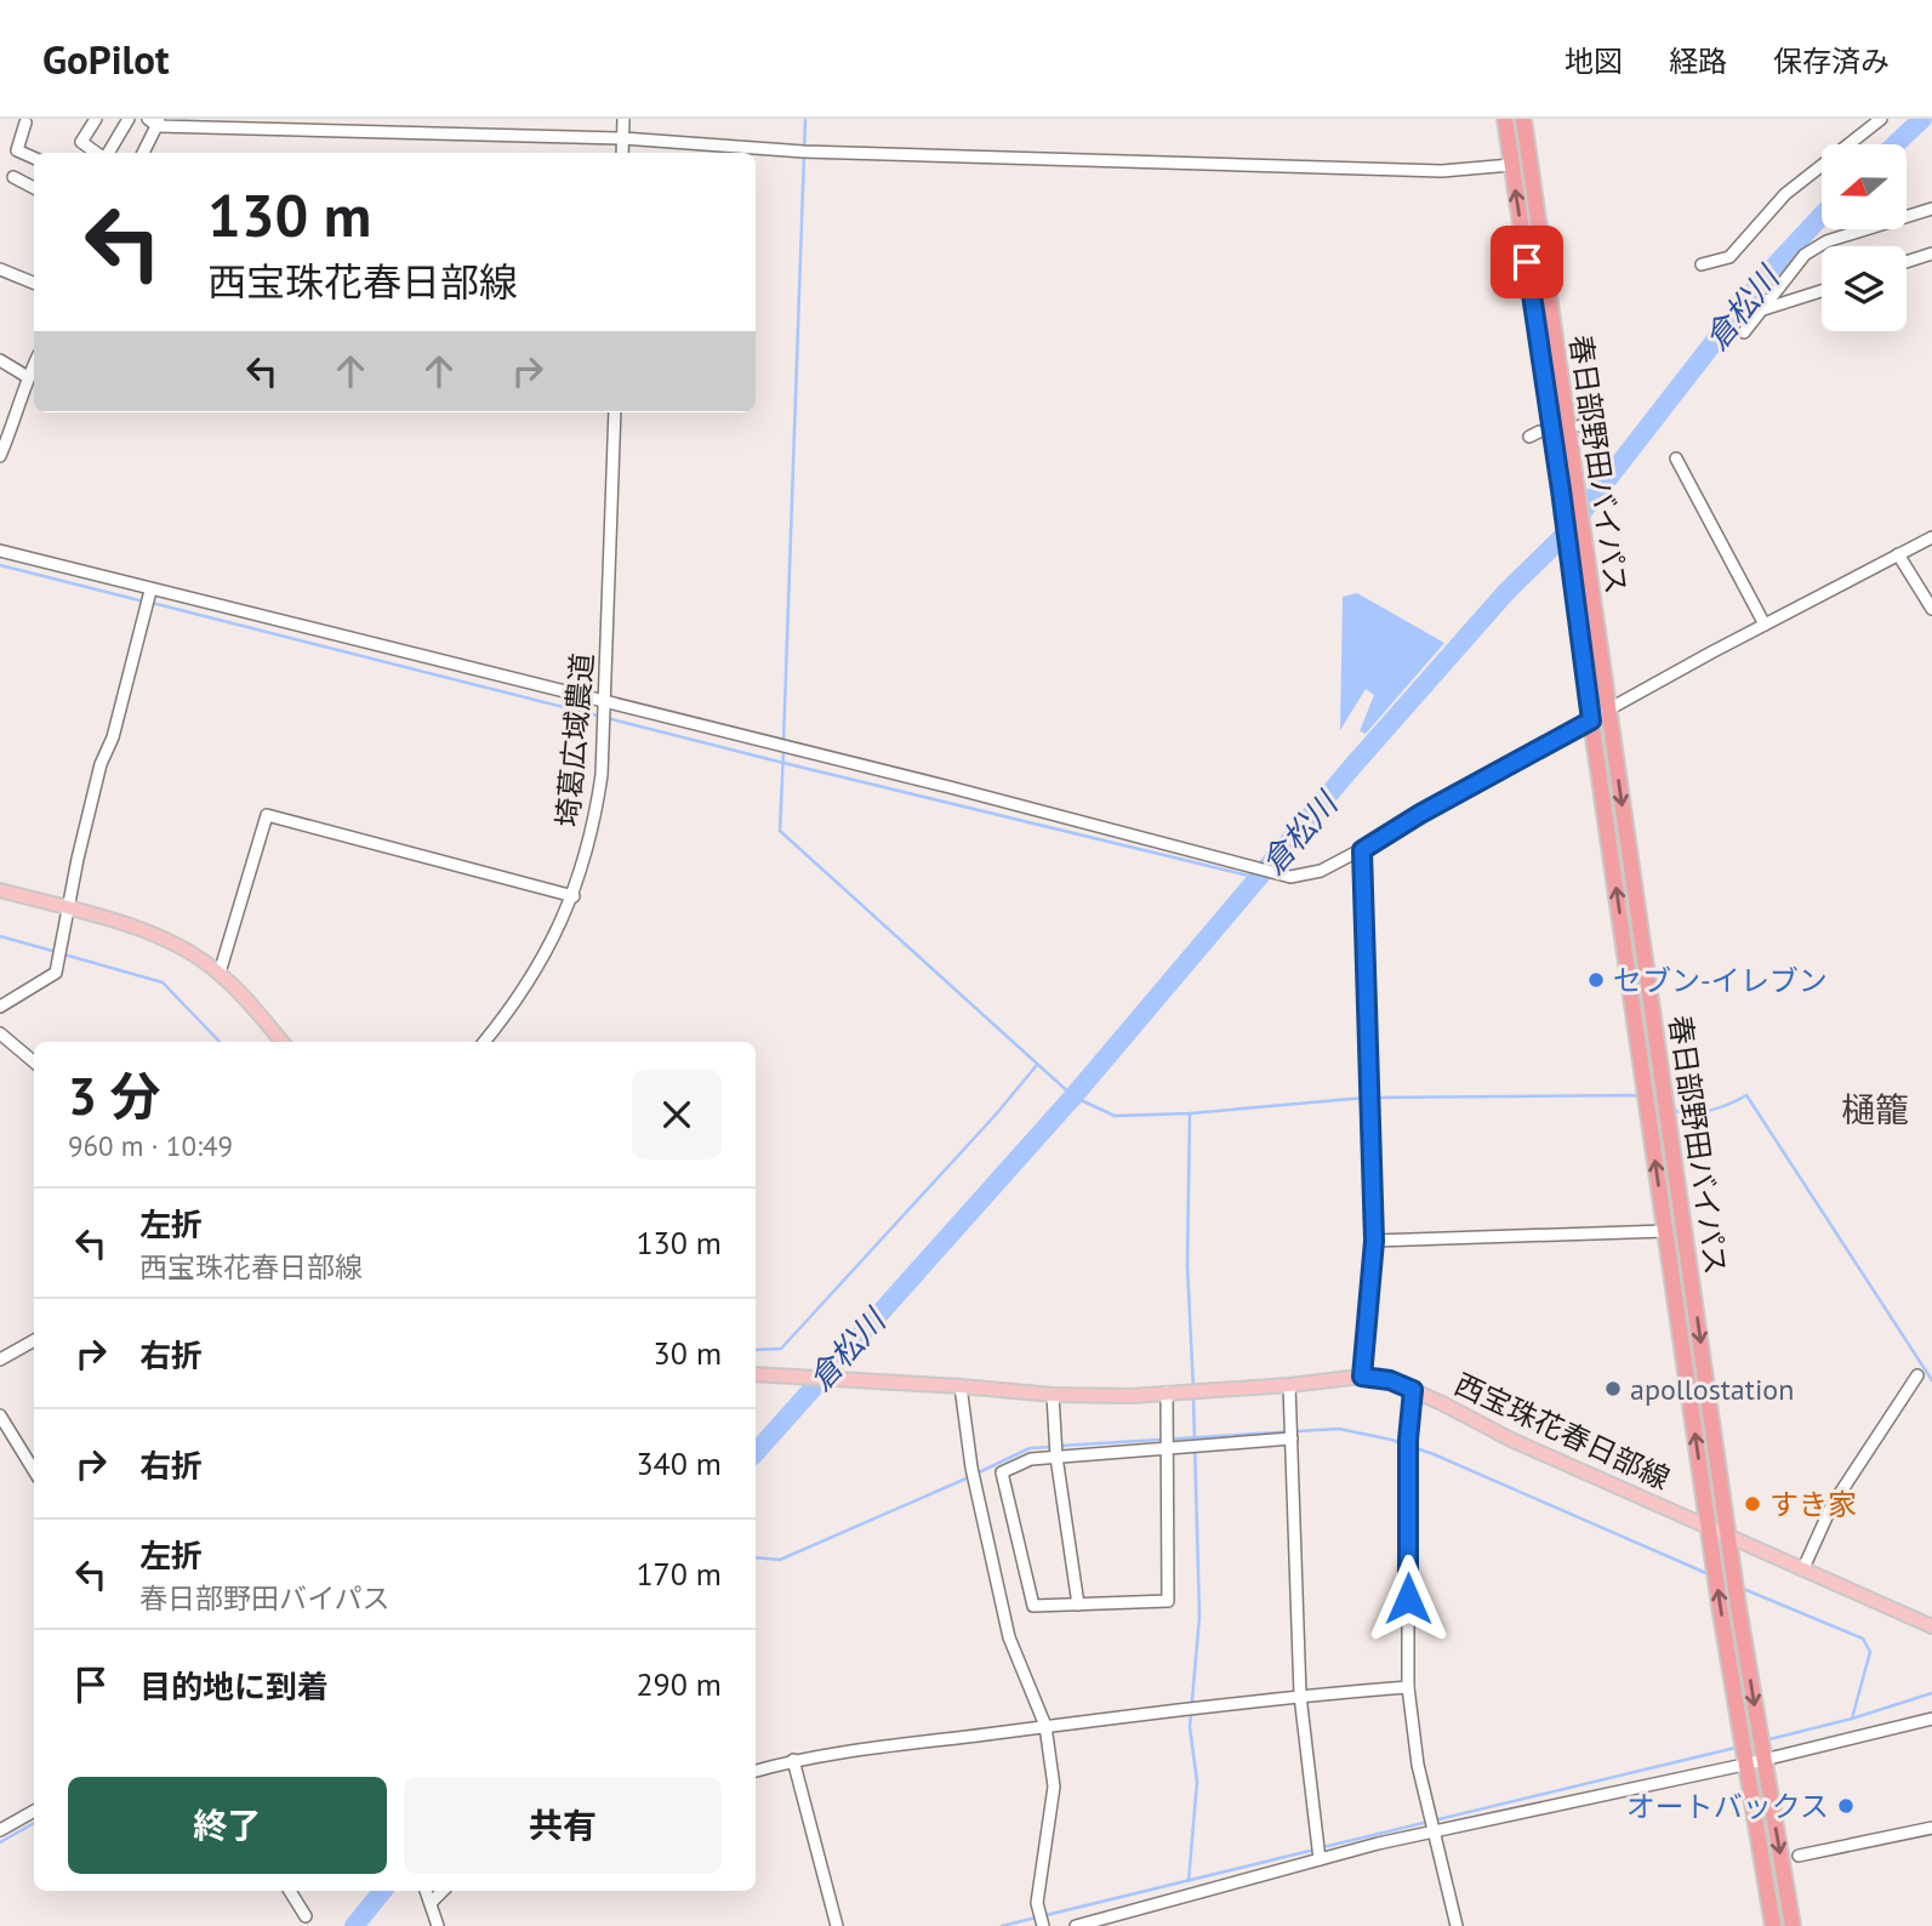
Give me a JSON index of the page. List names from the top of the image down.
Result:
{
  "streets": {
    "highway": ["春日部野田バイパス"],
    "main road": ["西宝珠花春日部線"],
    "street": ["埼葛広域農道"]
  },
  "crossings": [
    ["春日部野田バイパス", "西宝珠花春日部線"]
  ],
  "districts": ["樋籠"],
  "water": ["倉松川"],
  "places": [
    "セブン-イレブン",
    "apollostation",
    "すき家",
    "オートバックス"
  ],
  "north": "left",
  "page": {
    "header": "GoPilot",
    "nav": ["地図", "経路", "保存済み"],
    "turn": ["130 m", "西宝珠花春日部線"],
    "heading": ["3 分", "960 m · 10:49"],
    "list": [
      {
        "name": "左折",
        "note": "西宝珠花春日部線",
        "value": "130 m"
      },
      {
        "name": "右折",
        "value": "30 m"
      },
      {
        "name": "右折",
        "value": "340 m"
      },
      {
        "name": "左折",
        "note": "春日部野田バイパス",
        "value": "170 m"
      },
      {
        "name": "目的地に到着",
        "value": "290 m"
      }
    ],
    "buttons": ["終了", "共有"]
  }
}
